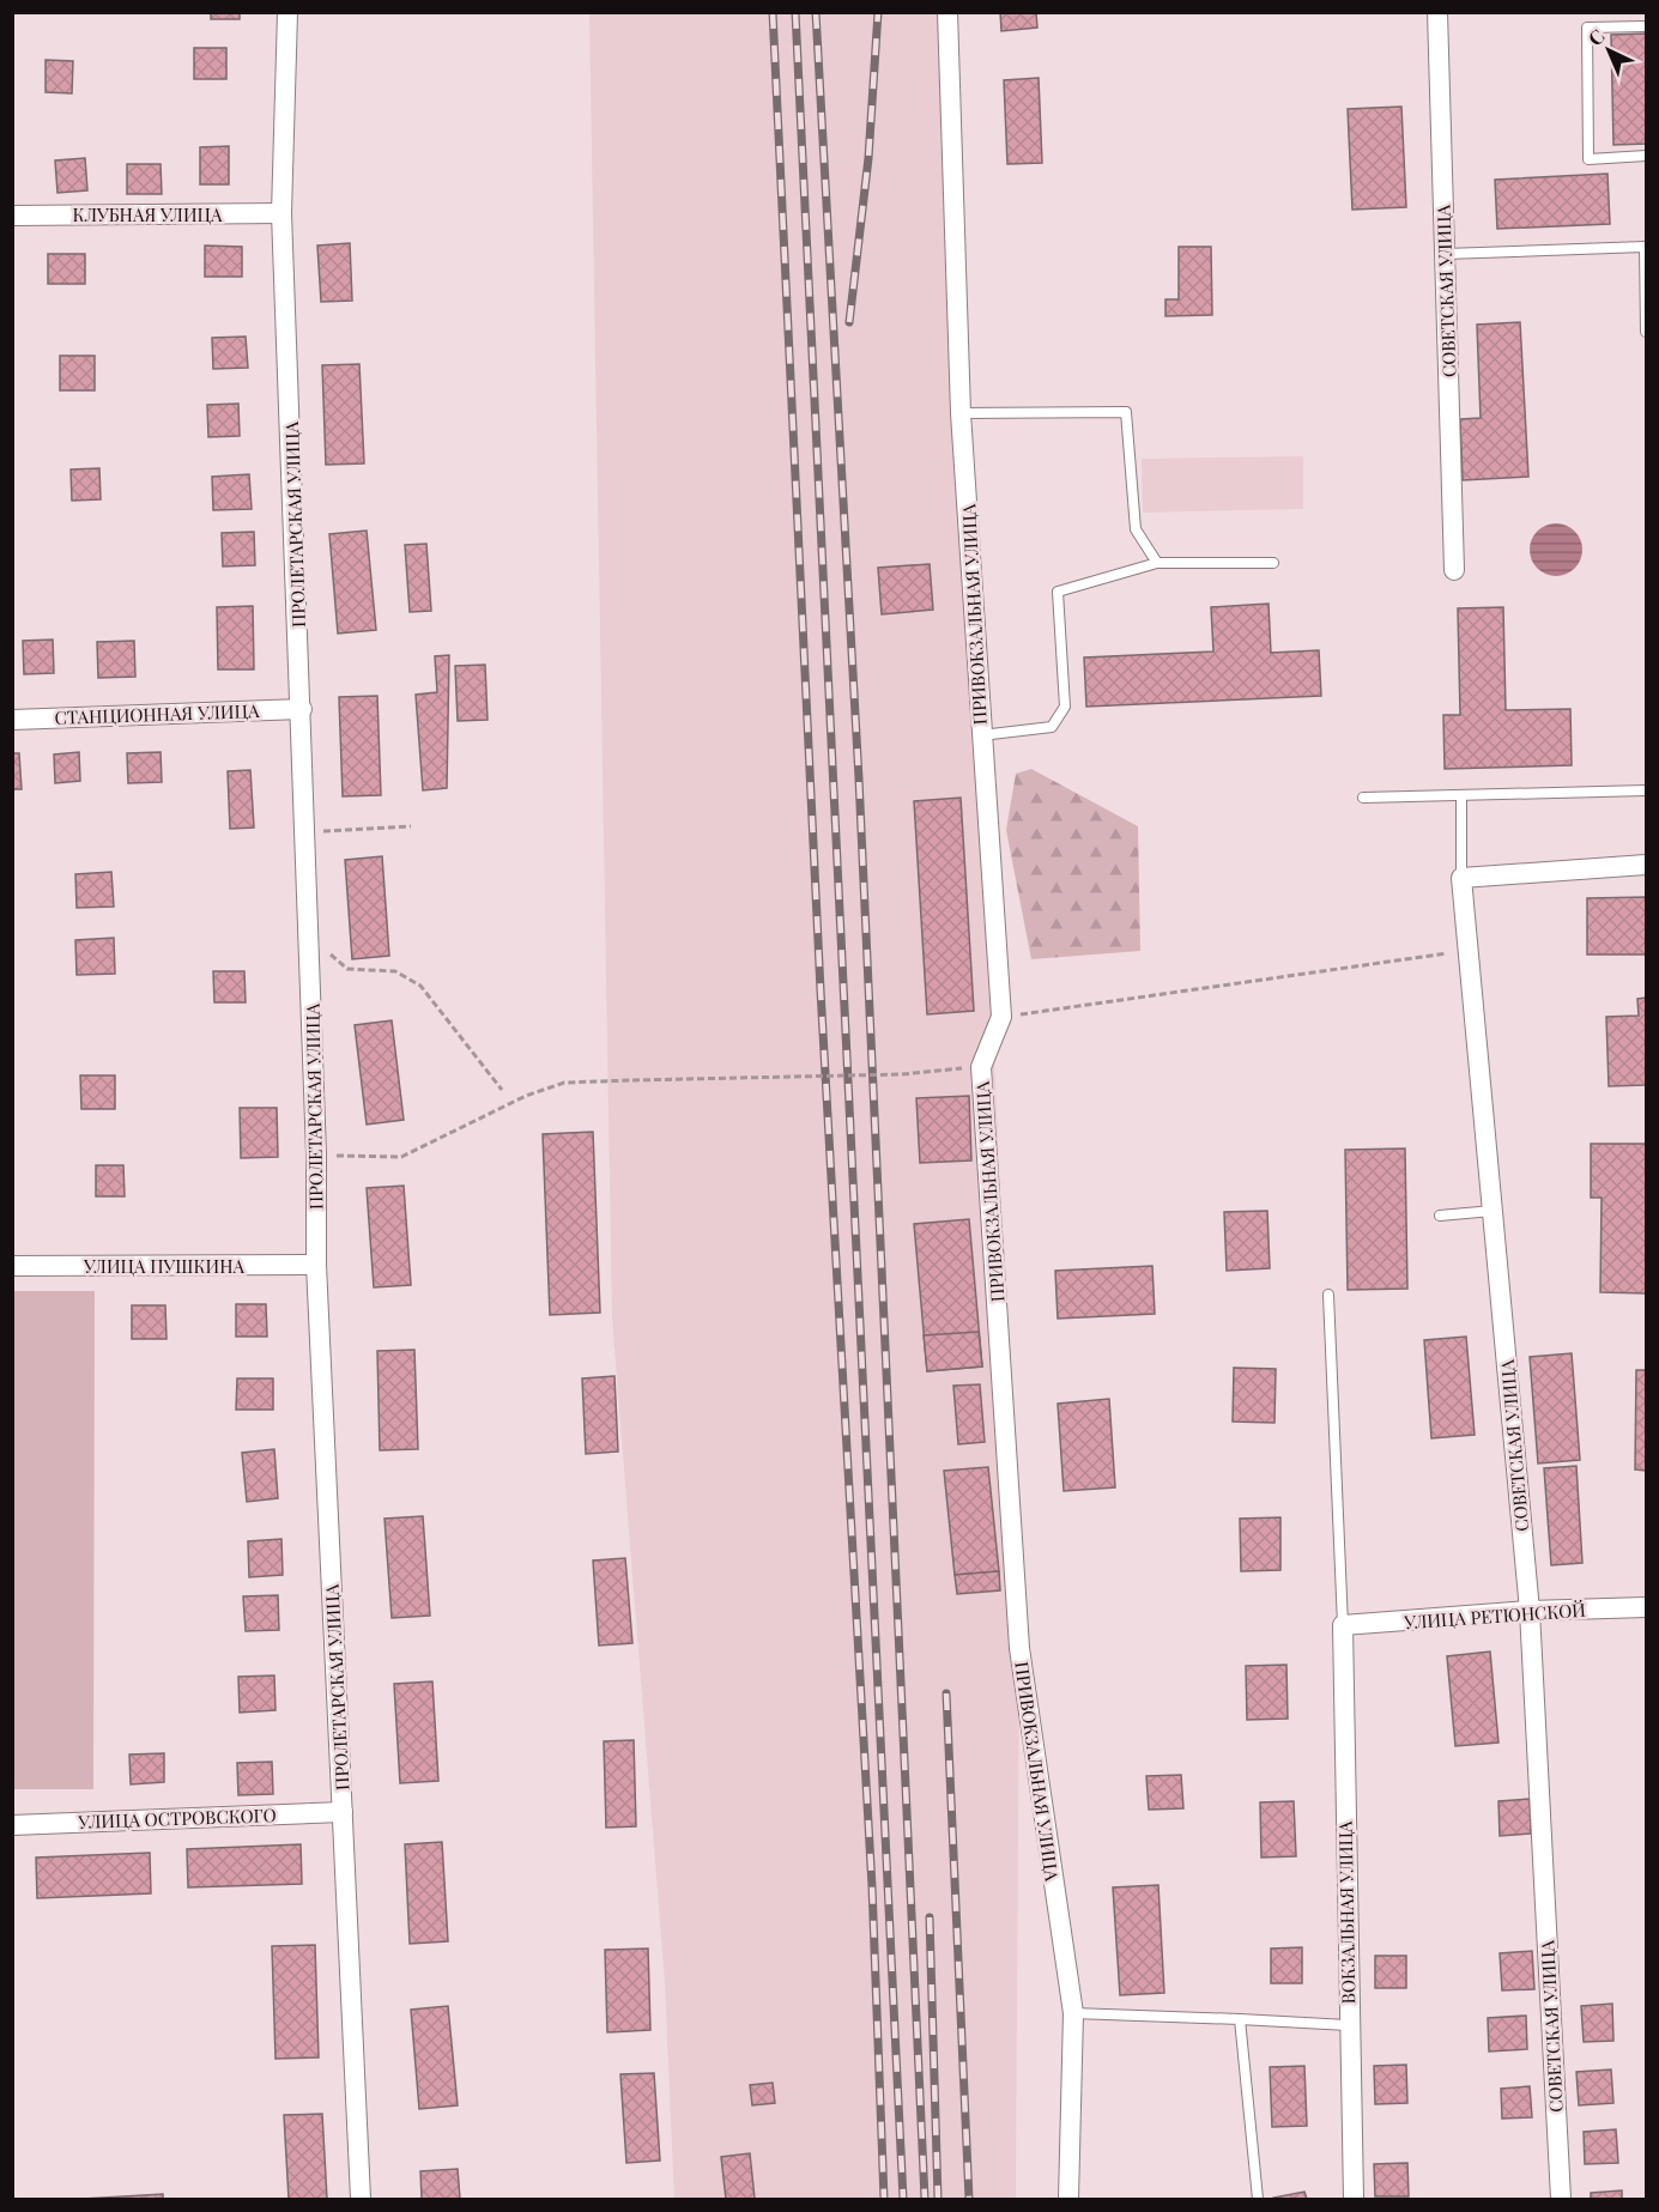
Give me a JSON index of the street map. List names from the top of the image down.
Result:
{
  "streets": {
    "street": [
      "КЛУБНАЯ УЛИЦА",
      "СОВЕТСКАЯ УЛИЦА",
      "ПРОЛЕТАРСКАЯ УЛИЦА",
      "ПРИВОКЗАЛЬНАЯ УЛИЦА",
      "СТАНЦИОННАЯ УЛИЦА",
      "УЛИЦА ПУШКИНА",
      "УЛИЦА РЕТЮНСКОЙ",
      "УЛИЦА ОСТРОВСКОГО",
      "ВОКЗАЛЬНАЯ УЛИЦА"
    ]
  },
  "crossings": [
    ["КЛУБНАЯ УЛИЦА", "ПРОЛЕТАРСКАЯ УЛИЦА"],
    ["СОВЕТСКАЯ УЛИЦА", "УЛИЦА РЕТЮНСКОЙ"],
    ["ПРОЛЕТАРСКАЯ УЛИЦА", "СТАНЦИОННАЯ УЛИЦА"],
    ["ПРОЛЕТАРСКАЯ УЛИЦА", "УЛИЦА ПУШКИНА"],
    ["ПРОЛЕТАРСКАЯ УЛИЦА", "УЛИЦА ОСТРОВСКОГО"],
    ["УЛИЦА РЕТЮНСКОЙ", "ВОКЗАЛЬНАЯ УЛИЦА"]
  ],
  "north": "top left"
}
